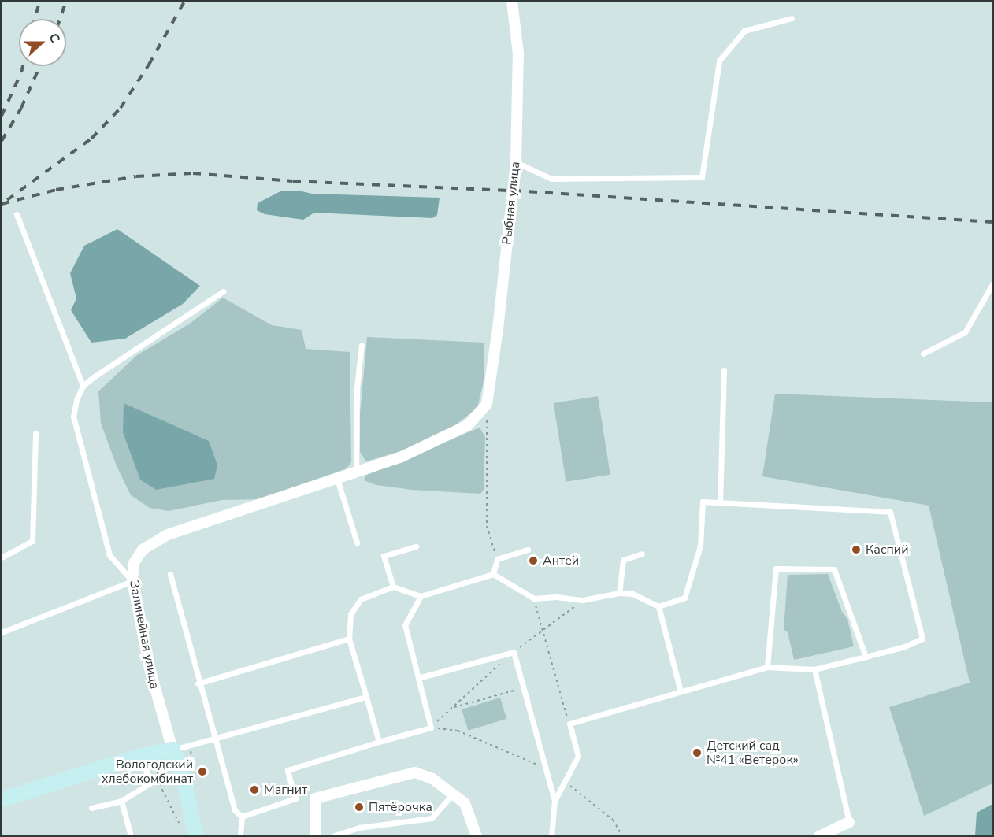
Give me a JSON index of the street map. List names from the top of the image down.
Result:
{
  "streets": {
    "street": ["Рыбная улица", "Залинейная улица"]
  },
  "crossings": [
    ["Рыбная улица", "Залинейная улица"]
  ],
  "places": [
    "Каспий",
    "Антей",
    "Детский сад №41 «Ветерок»",
    "Вологодский хлебокомбинат",
    "Магнит",
    "Пятёрочка"
  ],
  "north": "right"
}
